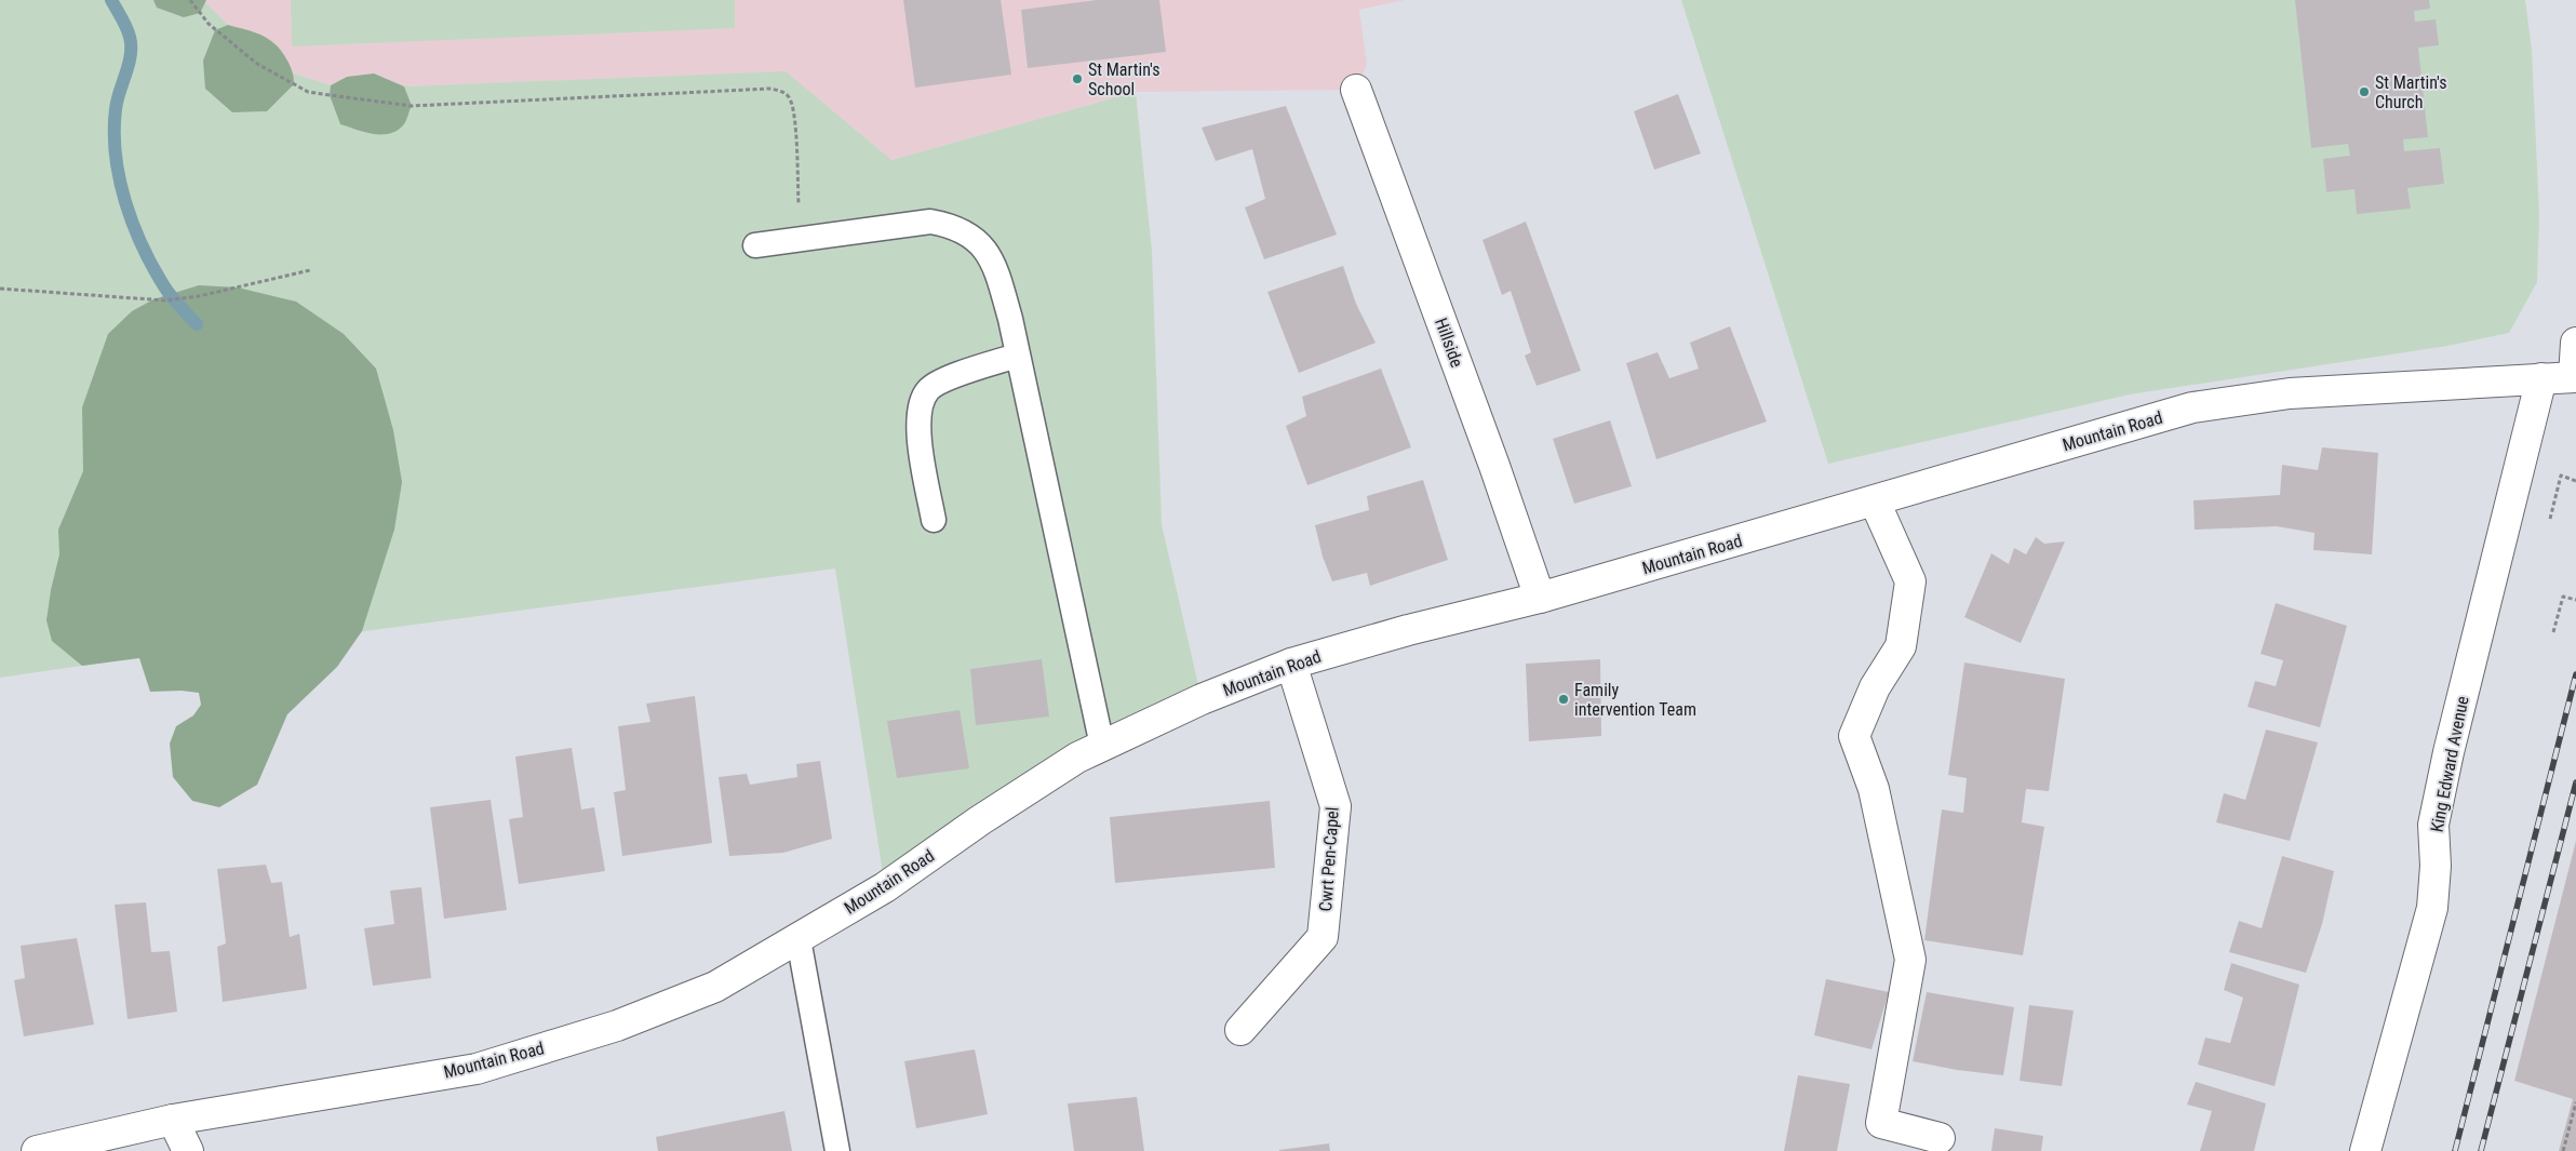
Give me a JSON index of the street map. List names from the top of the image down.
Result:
{
  "streets": {
    "main road": [
      "Hillside",
      "Mountain Road",
      "King Edward Avenue",
      "Cwrt Pen-Capel"
    ]
  },
  "crossings": [
    ["Hillside", "Mountain Road"],
    ["Mountain Road", "King Edward Avenue"],
    ["Mountain Road", "Cwrt Pen-Capel"]
  ],
  "places": ["St Martin's School", "St Martin's Church", "Family intervention Team"]
}
